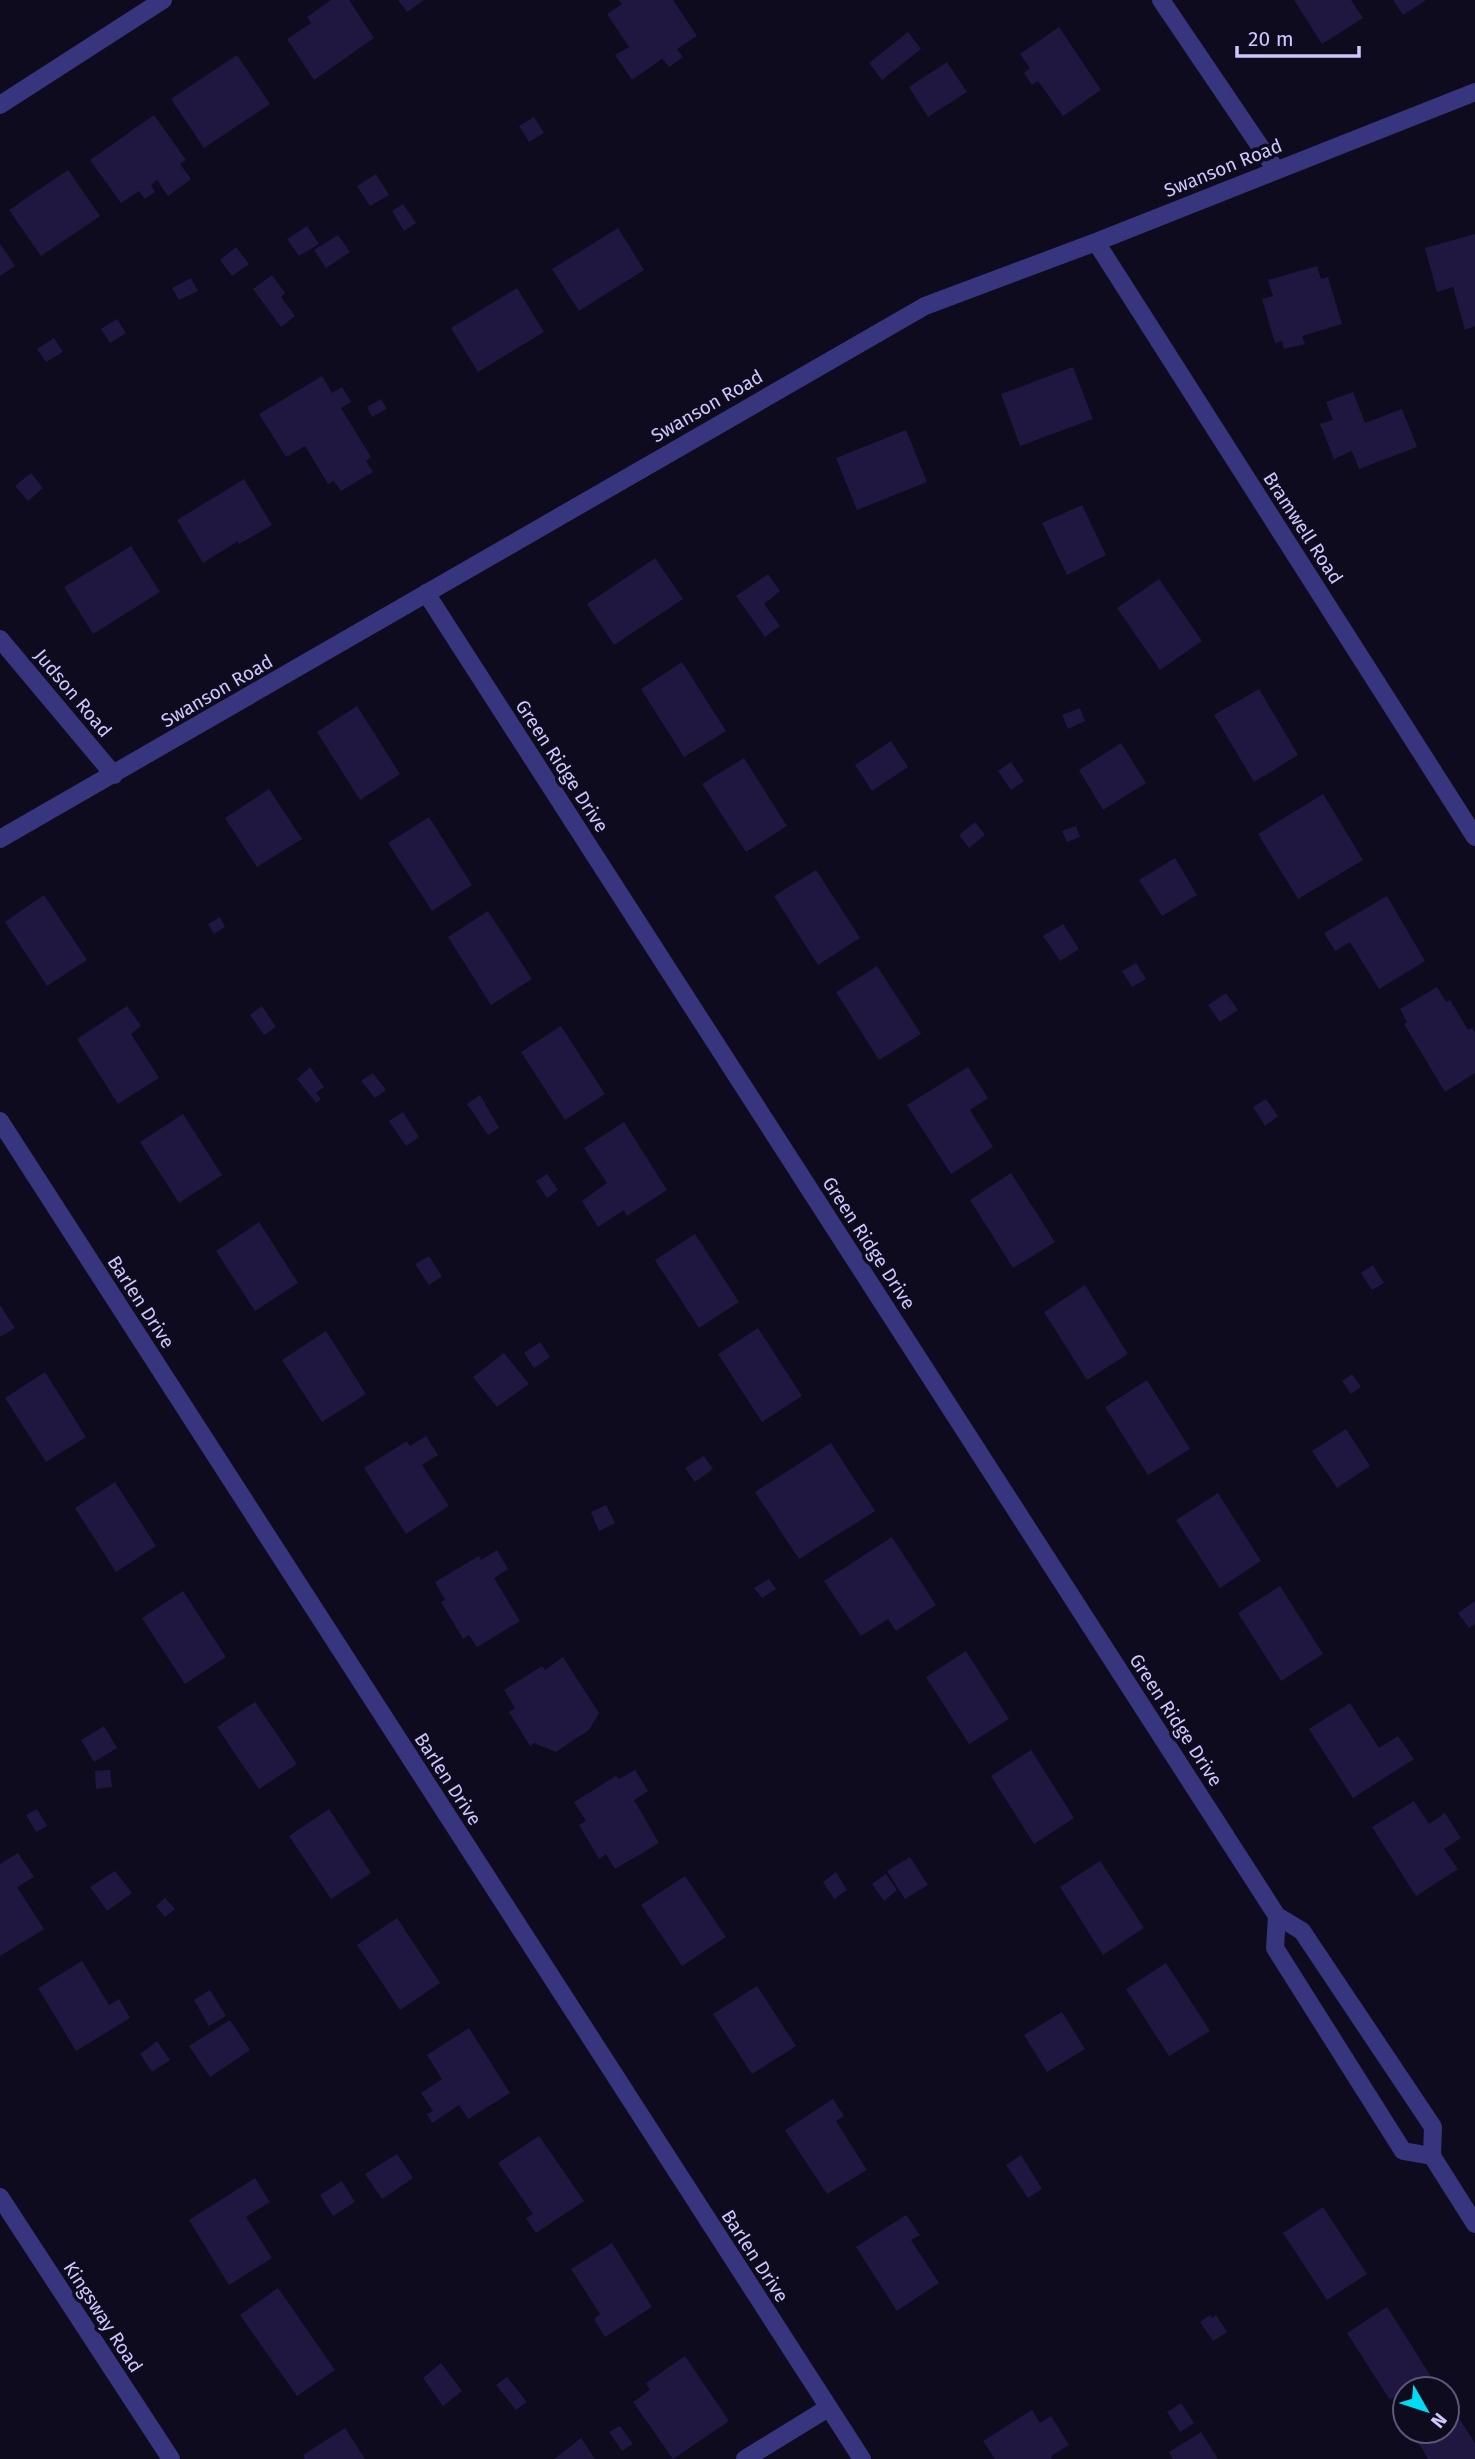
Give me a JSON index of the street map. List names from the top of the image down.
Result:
{
  "streets": {
    "street": [
      "Swanson Road",
      "Bramwell Road",
      "Judson Road",
      "Green Ridge Drive",
      "Barlen Drive",
      "Kingsway Road"
    ]
  },
  "crossings": [
    ["Swanson Road", "Bramwell Road"],
    ["Swanson Road", "Judson Road"],
    ["Swanson Road", "Green Ridge Drive"]
  ],
  "scale_bar": "20 m",
  "north": "bottom right"
}
